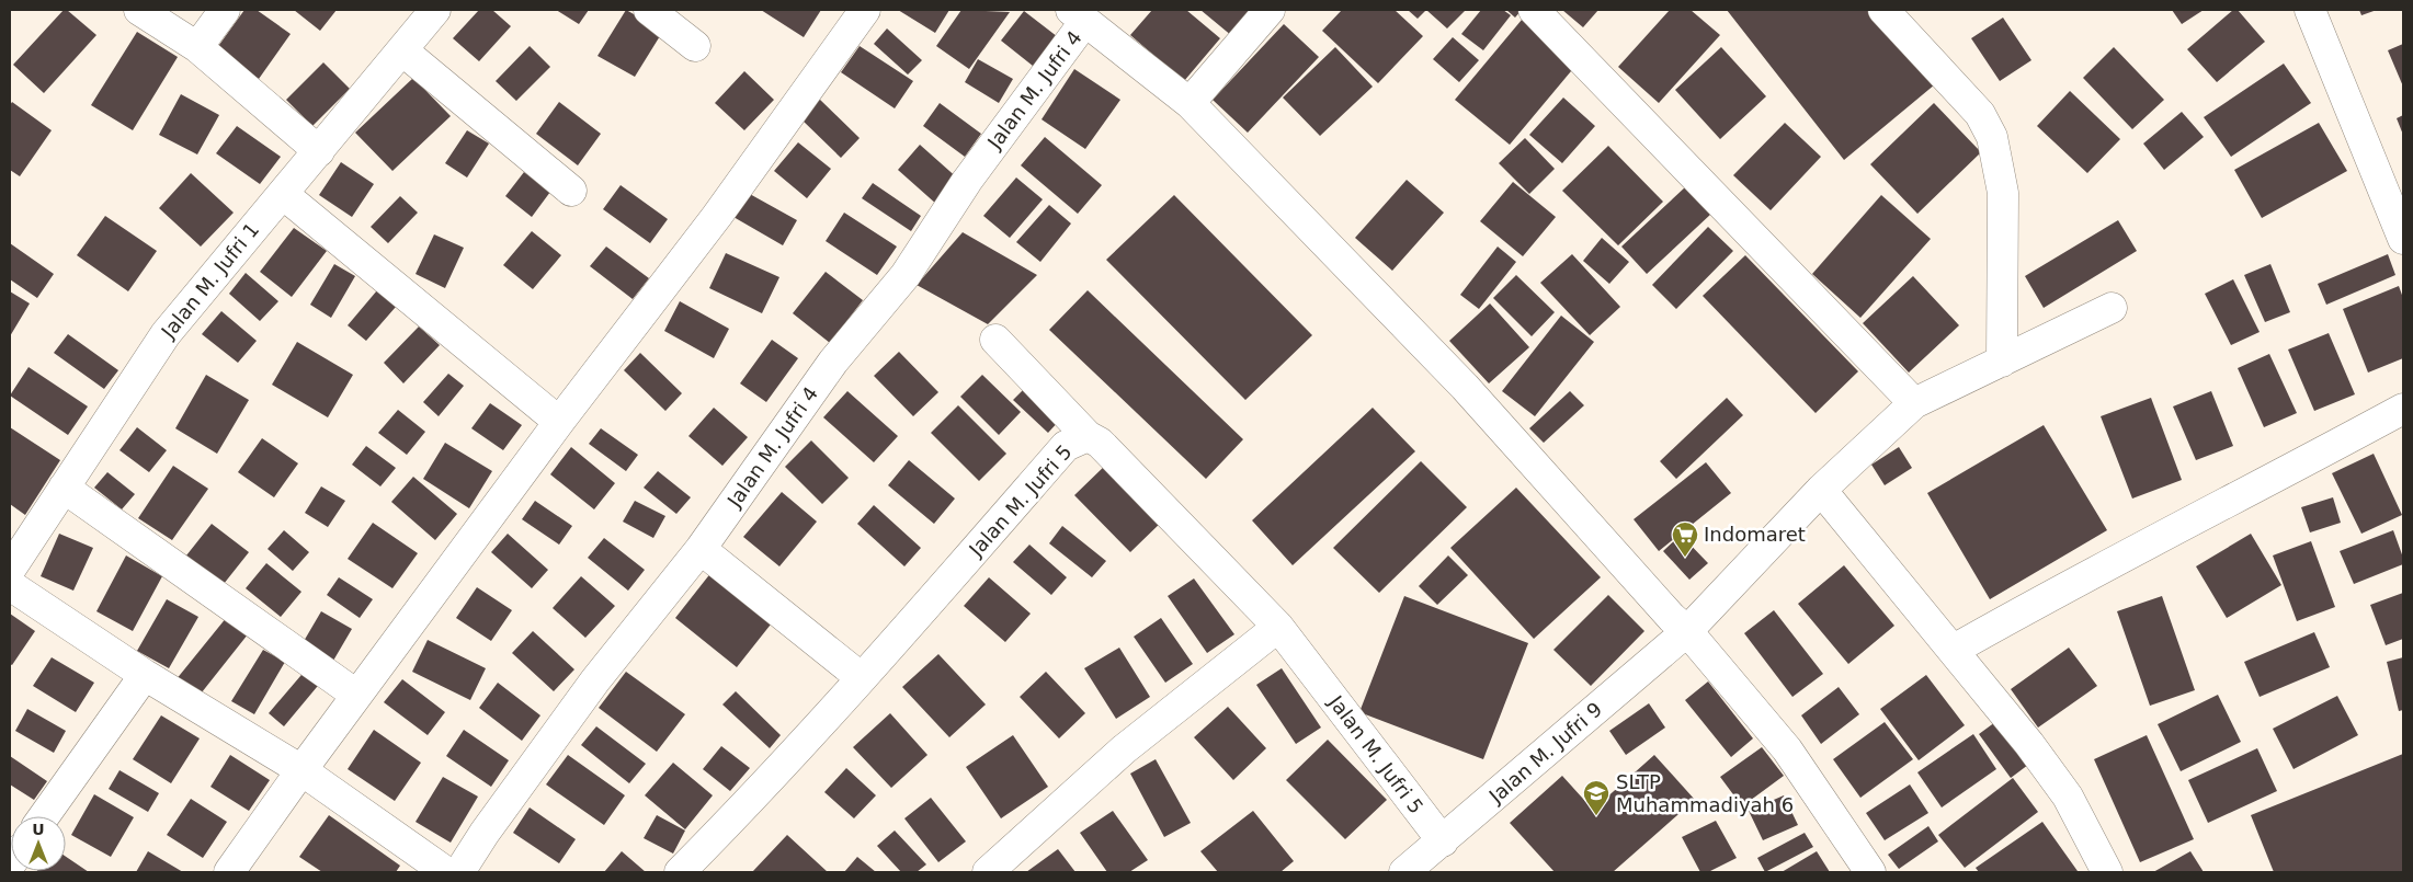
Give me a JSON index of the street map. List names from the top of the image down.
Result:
{
  "streets": {
    "street": [
      "Jalan M. Jufri 4",
      "Jalan M. Jufri 1",
      "Jalan M. Jufri 5",
      "Jalan M. Jufri 9"
    ]
  },
  "crossings": [
    ["Jalan M. Jufri 5", "Jalan M. Jufri 9"]
  ],
  "places": {
    "supermarket": ["Indomaret"],
    "school or university": ["SLTP Muhammadiyah 6"]
  },
  "north": "top"
}
